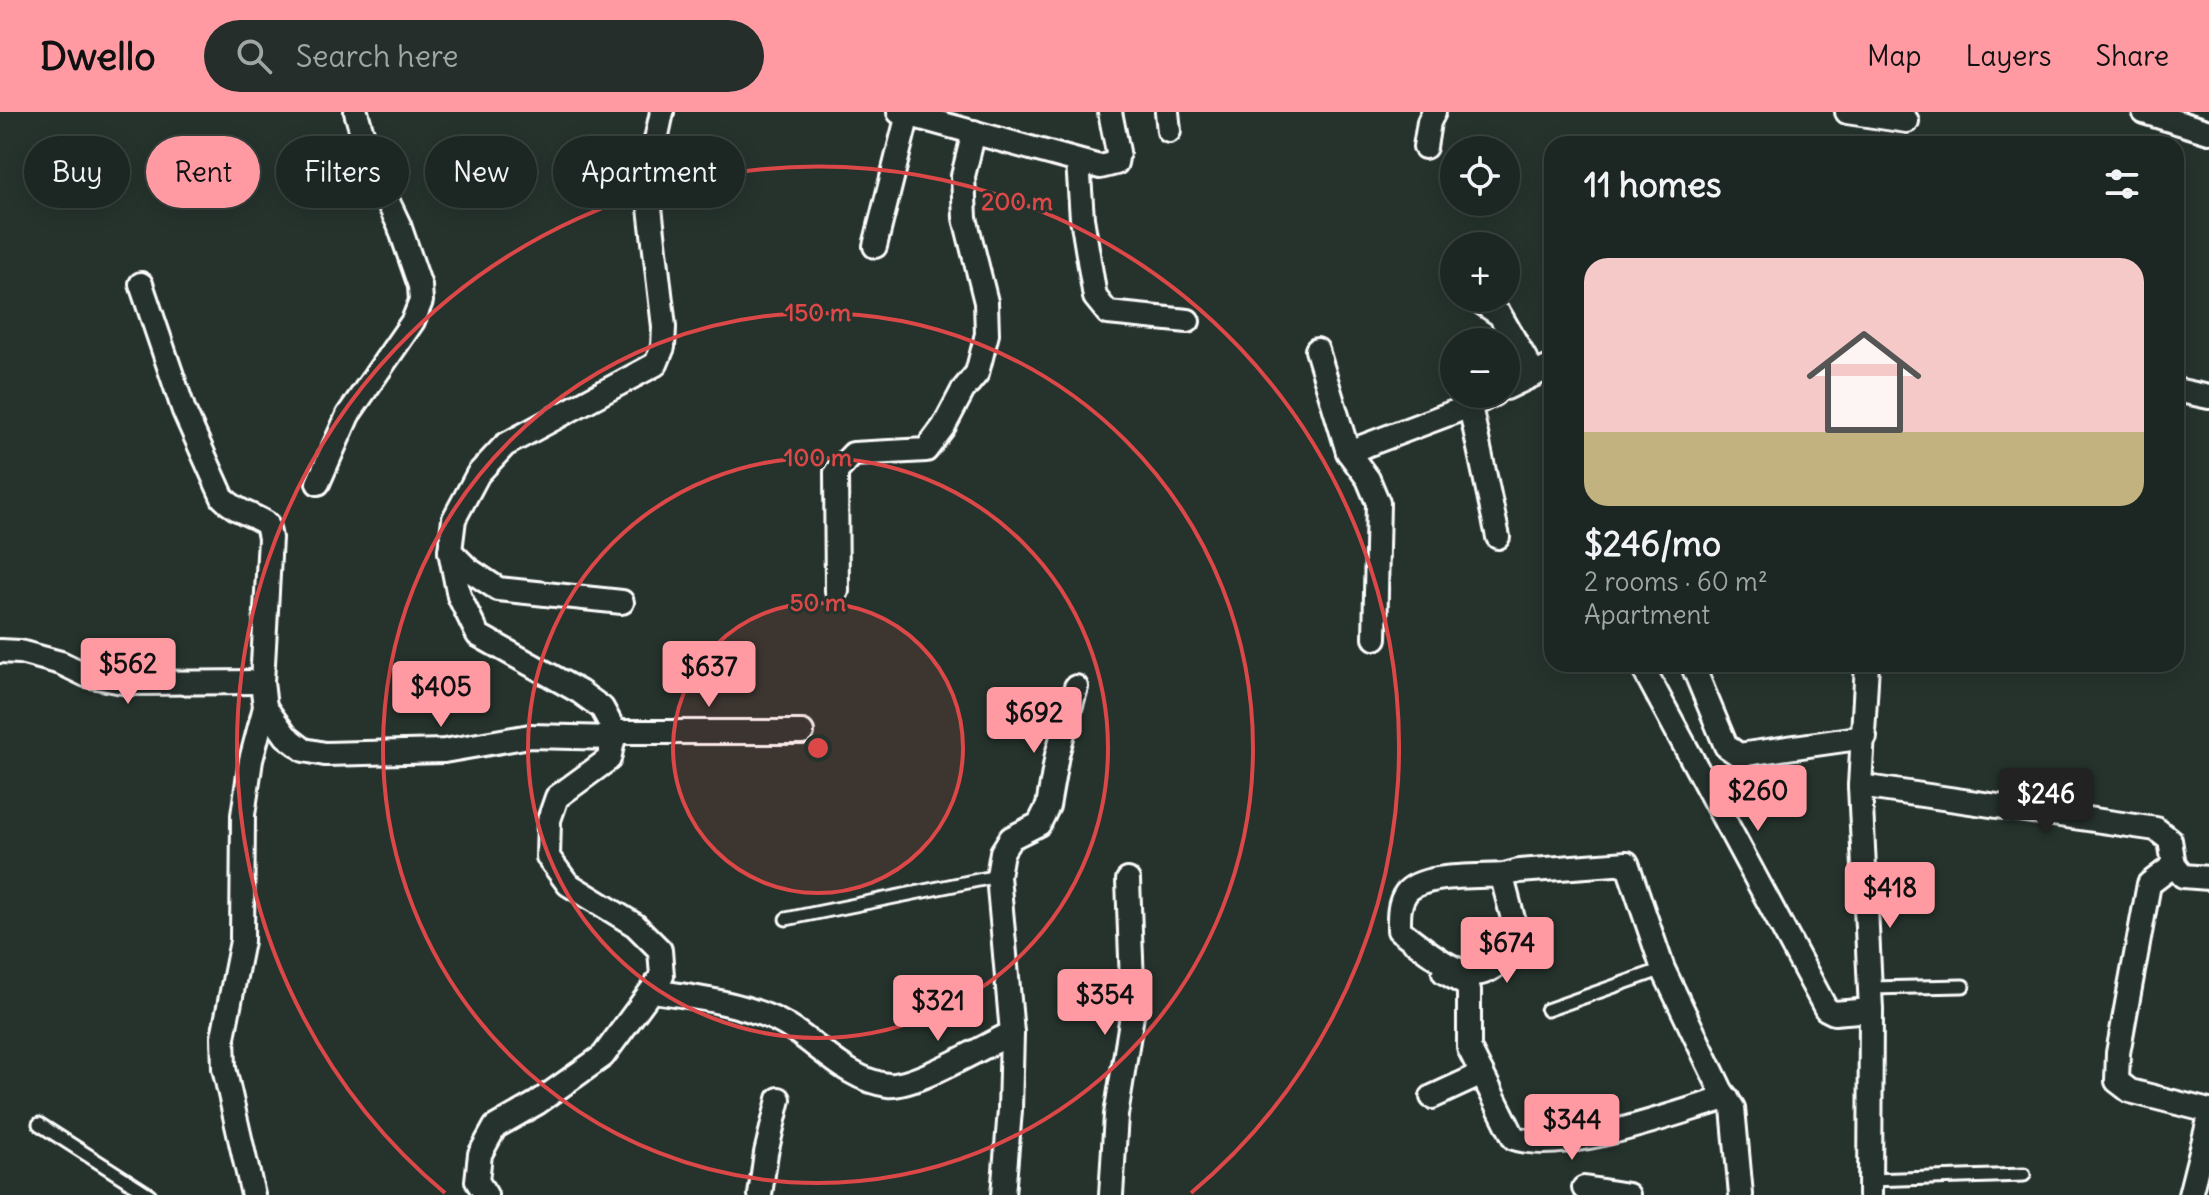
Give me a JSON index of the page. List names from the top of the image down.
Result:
{
  "page": {
    "header": "Dwello",
    "search": "Search here",
    "nav": ["Map", "Layers", "Share"],
    "map_buttons": ["+", "−"],
    "chip": [
      "Buy",
      "Rent",
      "Filters",
      "New",
      "Apartment"
    ],
    "heading": "11 homes",
    "list": [
      {
        "name": "$246/mo",
        "note": "2 rooms · 60 m² · Apartment"
      }
    ],
    "price": [
      "$562",
      "$637",
      "$405",
      "$692",
      "$260",
      "$246",
      "$418",
      "$674",
      "$354",
      "$321",
      "$344"
    ]
  },
  "rings": [
    "200 m",
    "150 m",
    "100 m",
    "50 m"
  ]
}
